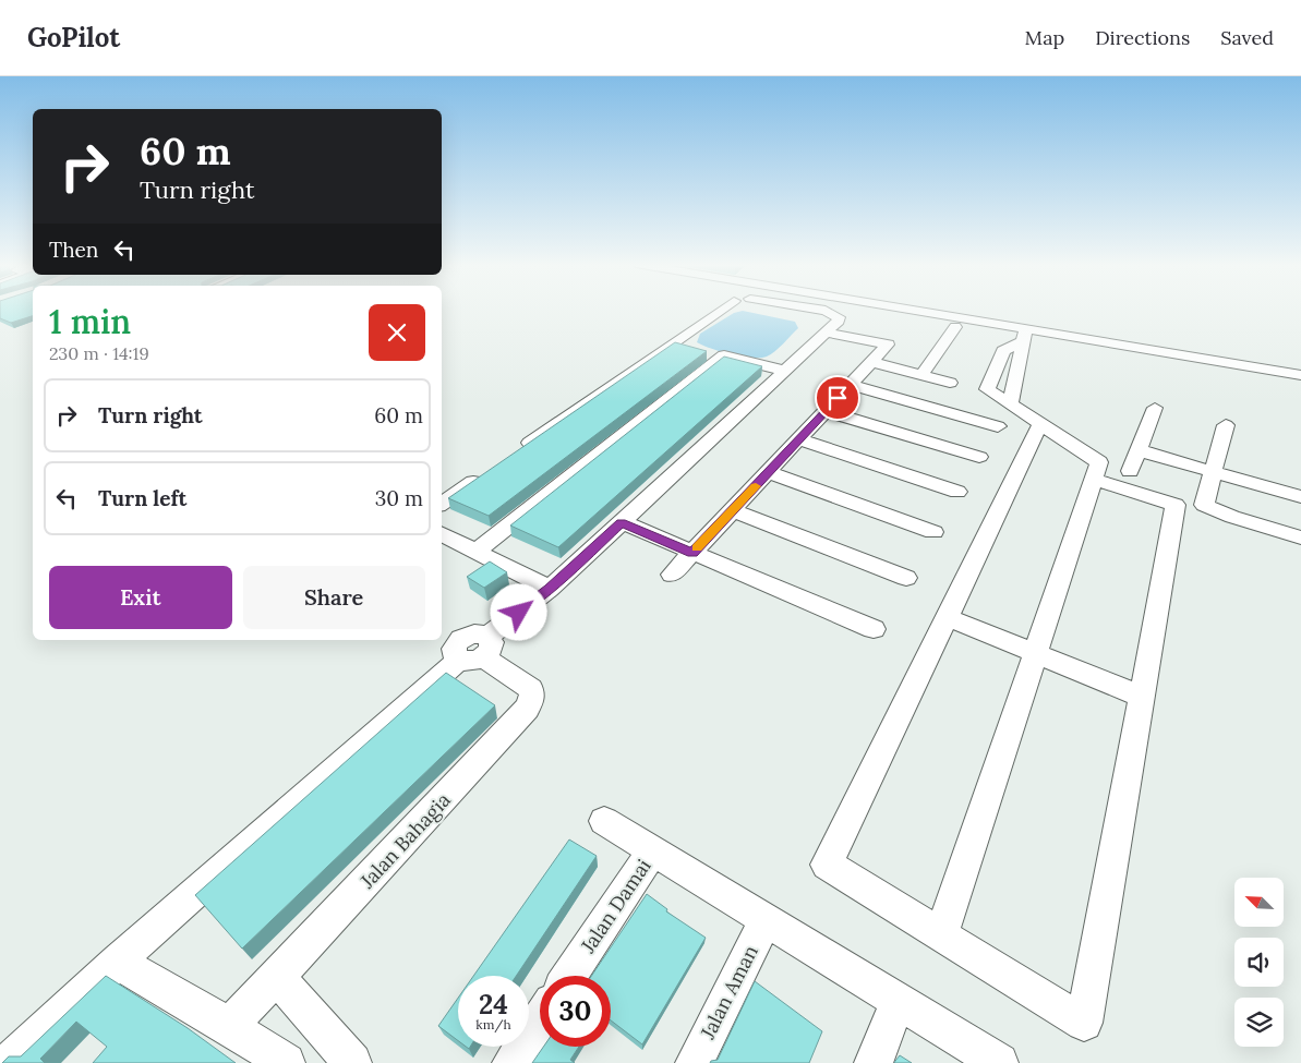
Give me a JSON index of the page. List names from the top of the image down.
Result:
{
  "streets": {
    "street": ["Jalan Bahagia", "Jalan Damai", "Jalan Aman"]
  },
  "north": "top left",
  "page": {
    "header": "GoPilot",
    "nav": ["Map", "Directions", "Saved"],
    "turn": ["60 m", "Turn right"],
    "then": "Then",
    "heading": ["1 min", "230 m · 14:19"],
    "list": [
      {
        "name": "Turn right",
        "value": "60 m"
      },
      {
        "name": "Turn left",
        "value": "30 m"
      }
    ],
    "buttons": ["Exit", "Share"],
    "speed": "24 km/h",
    "limit": "30"
  }
}
